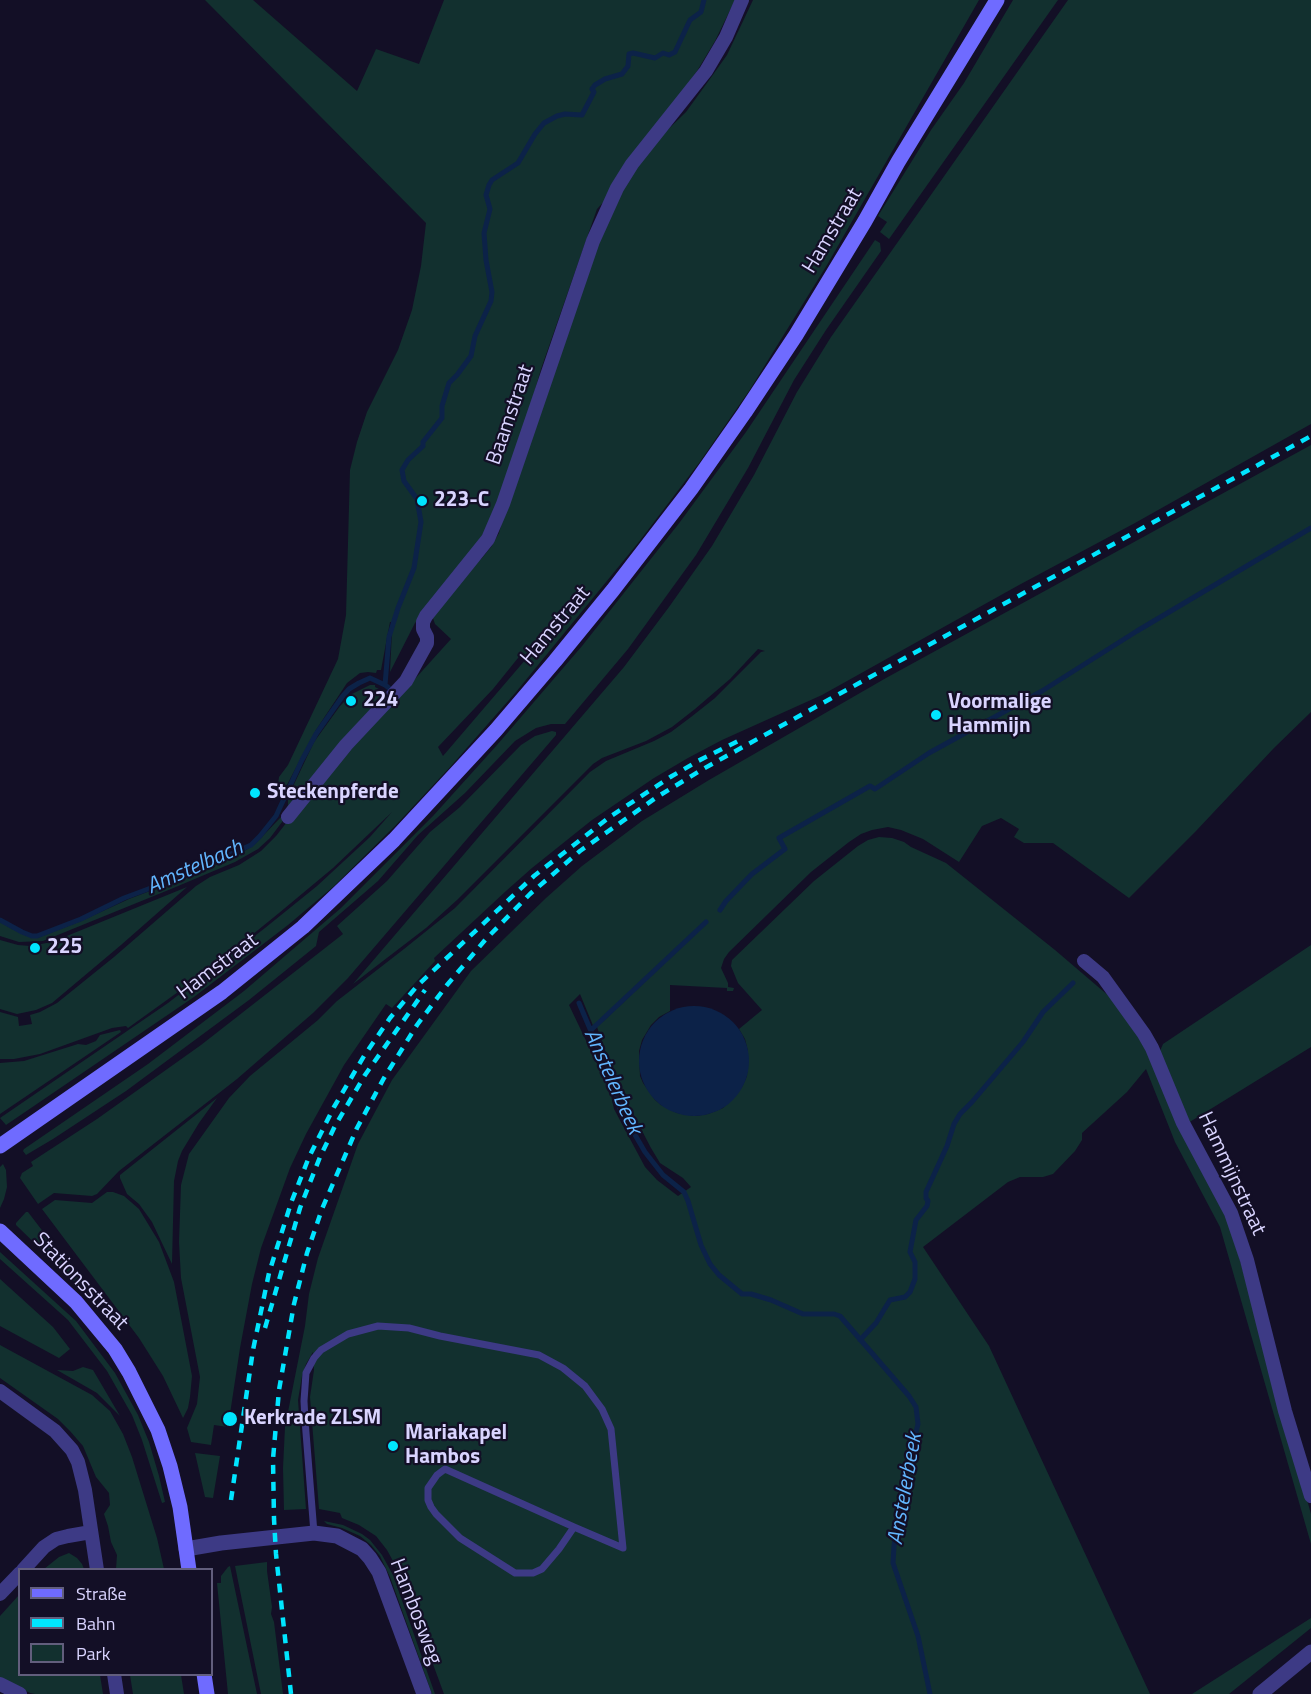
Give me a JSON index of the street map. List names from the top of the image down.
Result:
{
  "streets": {
    "main road": ["Hamstraat", "Stationsstraat"],
    "street": ["Baamstraat", "Hammijnstraat", "Hambosweg"]
  },
  "crossings": [
    ["Stationsstraat", "Hambosweg"]
  ],
  "water": ["Amstelbach", "Anstelerbeek"],
  "places": [
    "223-C",
    "224",
    "Voormalige Hammijn",
    "Steckenpferde",
    "225",
    "Kerkrade ZLSM",
    "Mariakapel Hambos"
  ],
  "legend": ["Straße", "Bahn", "Park"]
}
